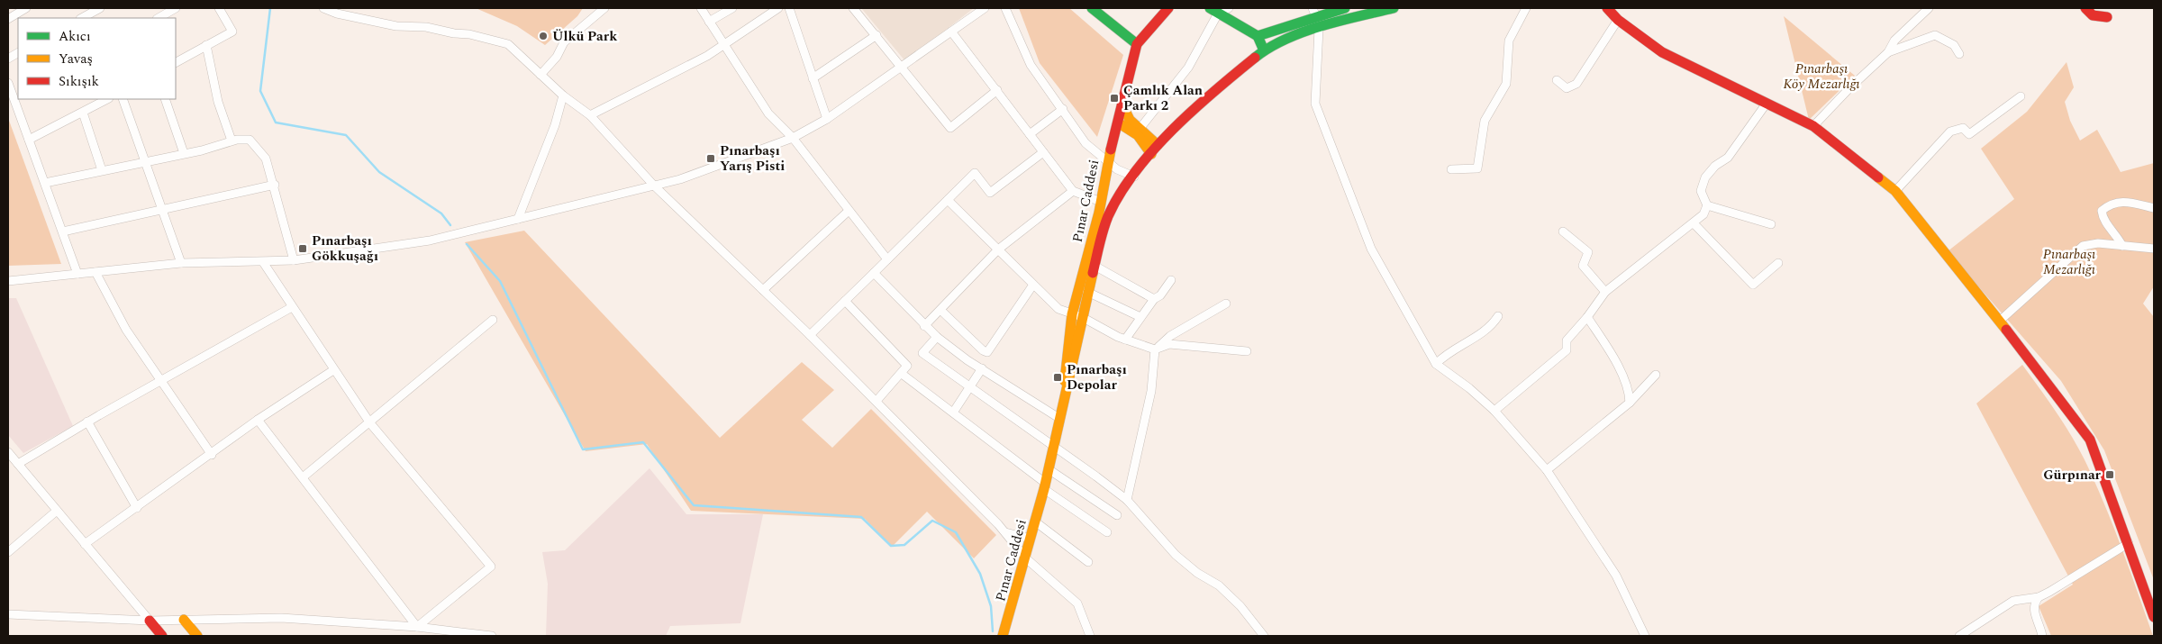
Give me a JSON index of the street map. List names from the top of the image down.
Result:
{
  "streets": {
    "main road": ["Pınar Caddesi"]
  },
  "parks": ["Pınarbaşı Köy Mezarlığı", "Pınarbaşı Mezarlığı"],
  "places": {
    "other": ["Ülkü Park"],
    "transit": [
      "Çamlık Alan Parkı 2",
      "Pınarbaşı Yarış Pisti",
      "Pınarbaşı Gökkuşağı",
      "Pınarbaşı Depolar",
      "Gürpınar"
    ]
  },
  "legend": ["Akıcı", "Yavaş", "Sıkışık"]
}
